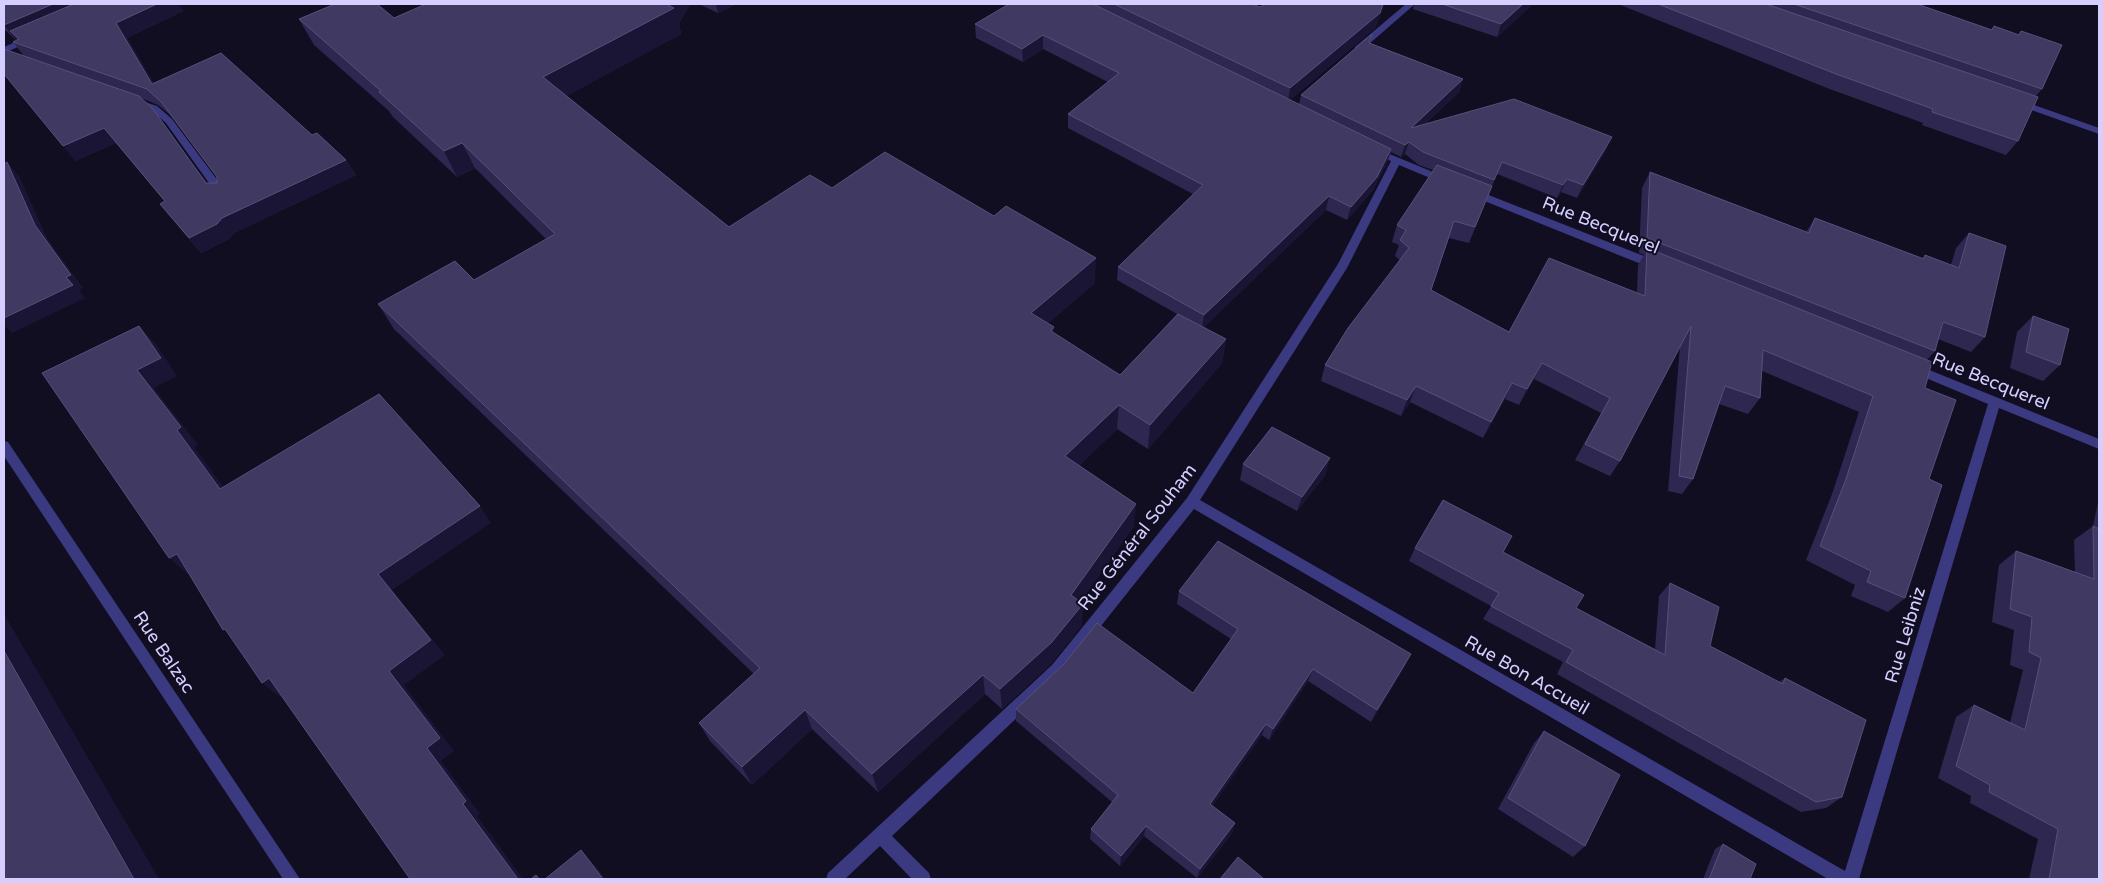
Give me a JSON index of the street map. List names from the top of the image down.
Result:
{
  "streets": {
    "street": [
      "Rue Becquerel",
      "Rue Général Souham",
      "Rue Leibniz",
      "Rue Balzac",
      "Rue Bon Accueil"
    ]
  },
  "crossings": [
    ["Rue Becquerel", "Rue Général Souham"],
    ["Rue Becquerel", "Rue Leibniz"],
    ["Rue Général Souham", "Rue Bon Accueil"]
  ]
}
